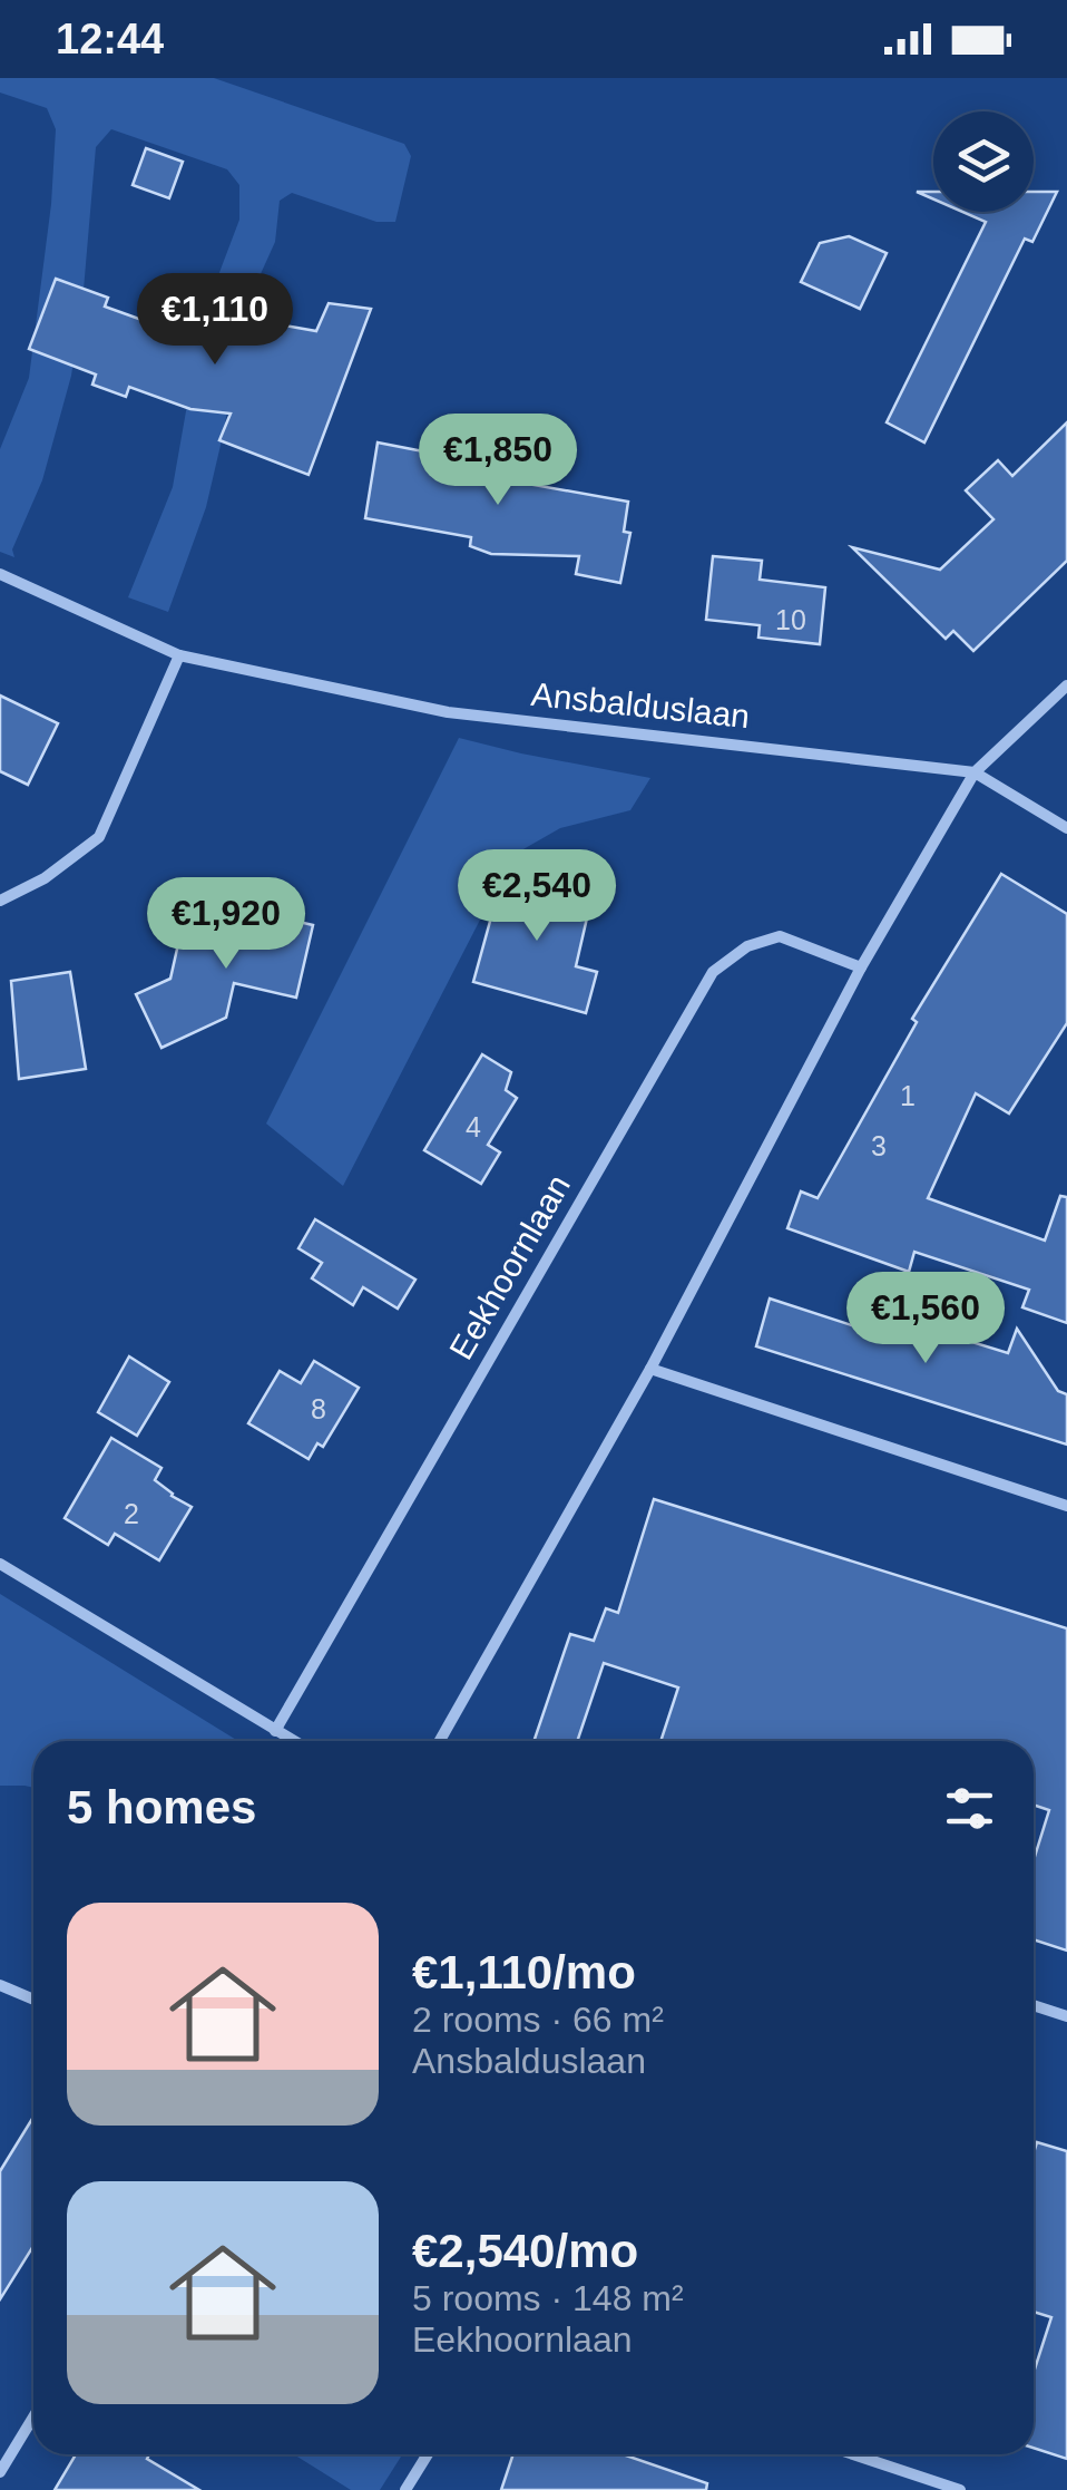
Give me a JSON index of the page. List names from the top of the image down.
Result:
{
  "streets": {
    "street": ["Ansbalduslaan", "Eekhoornlaan"]
  },
  "house_numbers": [
    "10",
    "1",
    "4",
    "3",
    "8",
    "2"
  ],
  "page": {
    "status": "12:44",
    "price": [
      "€1,110",
      "€1,850",
      "€2,540",
      "€1,920",
      "€1,560"
    ],
    "heading": "5 homes",
    "list": [
      {
        "name": "€1,110/mo",
        "note": "2 rooms · 66 m² · Ansbalduslaan"
      },
      {
        "name": "€2,540/mo",
        "note": "5 rooms · 148 m² · Eekhoornlaan"
      }
    ]
  }
}
